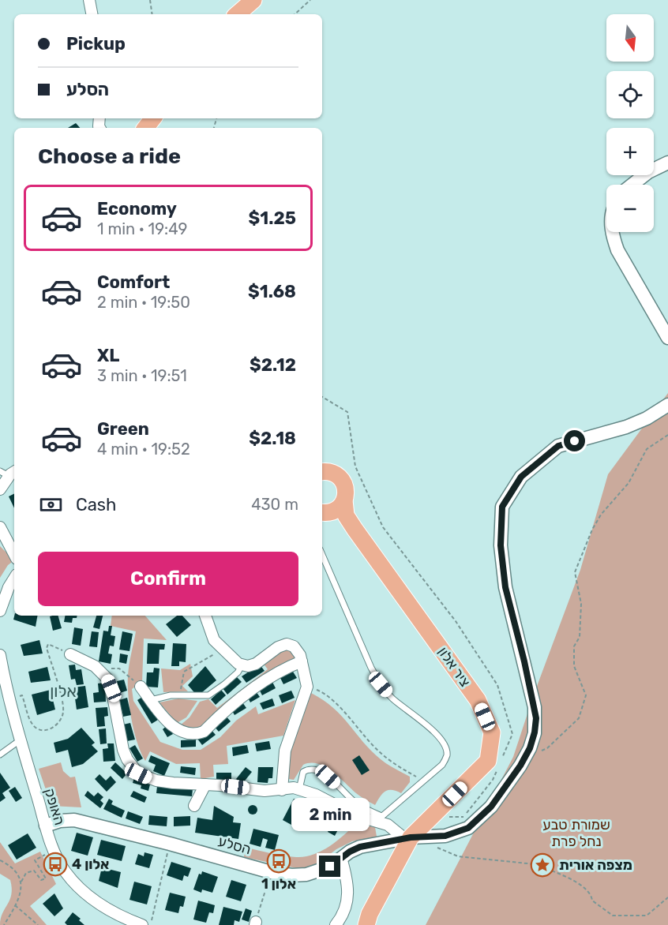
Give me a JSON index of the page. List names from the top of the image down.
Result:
{
  "streets": {
    "main road": ["ציר אלון"],
    "street": ["האופק", "הסלע"]
  },
  "crossings": [
    ["ציר אלון", "הסלע"],
    ["האופק", "הסלע"]
  ],
  "districts": ["אלון"],
  "parks": ["שמורת טבע נחל פרת"],
  "places": {
    "bus stop": ["אלון 1", "אלון 4"],
    "place": ["מצפה אורית"]
  },
  "north": "bottom",
  "page": {
    "map_buttons": ["+", "−"],
    "banner": ["Pickup", "הסלע"],
    "heading": "Choose a ride",
    "list": [
      {
        "name": "Economy",
        "note": "1 min · 19:49",
        "value": "$1.25"
      },
      {
        "name": "Comfort",
        "note": "2 min · 19:50",
        "value": "$1.68"
      },
      {
        "name": "XL",
        "note": "3 min · 19:51",
        "value": "$2.12"
      },
      {
        "name": "Green",
        "note": "4 min · 19:52",
        "value": "$2.18"
      }
    ],
    "pay": ["Cash", "430 m"],
    "buttons": "Confirm",
    "bubble": "2 min"
  }
}
